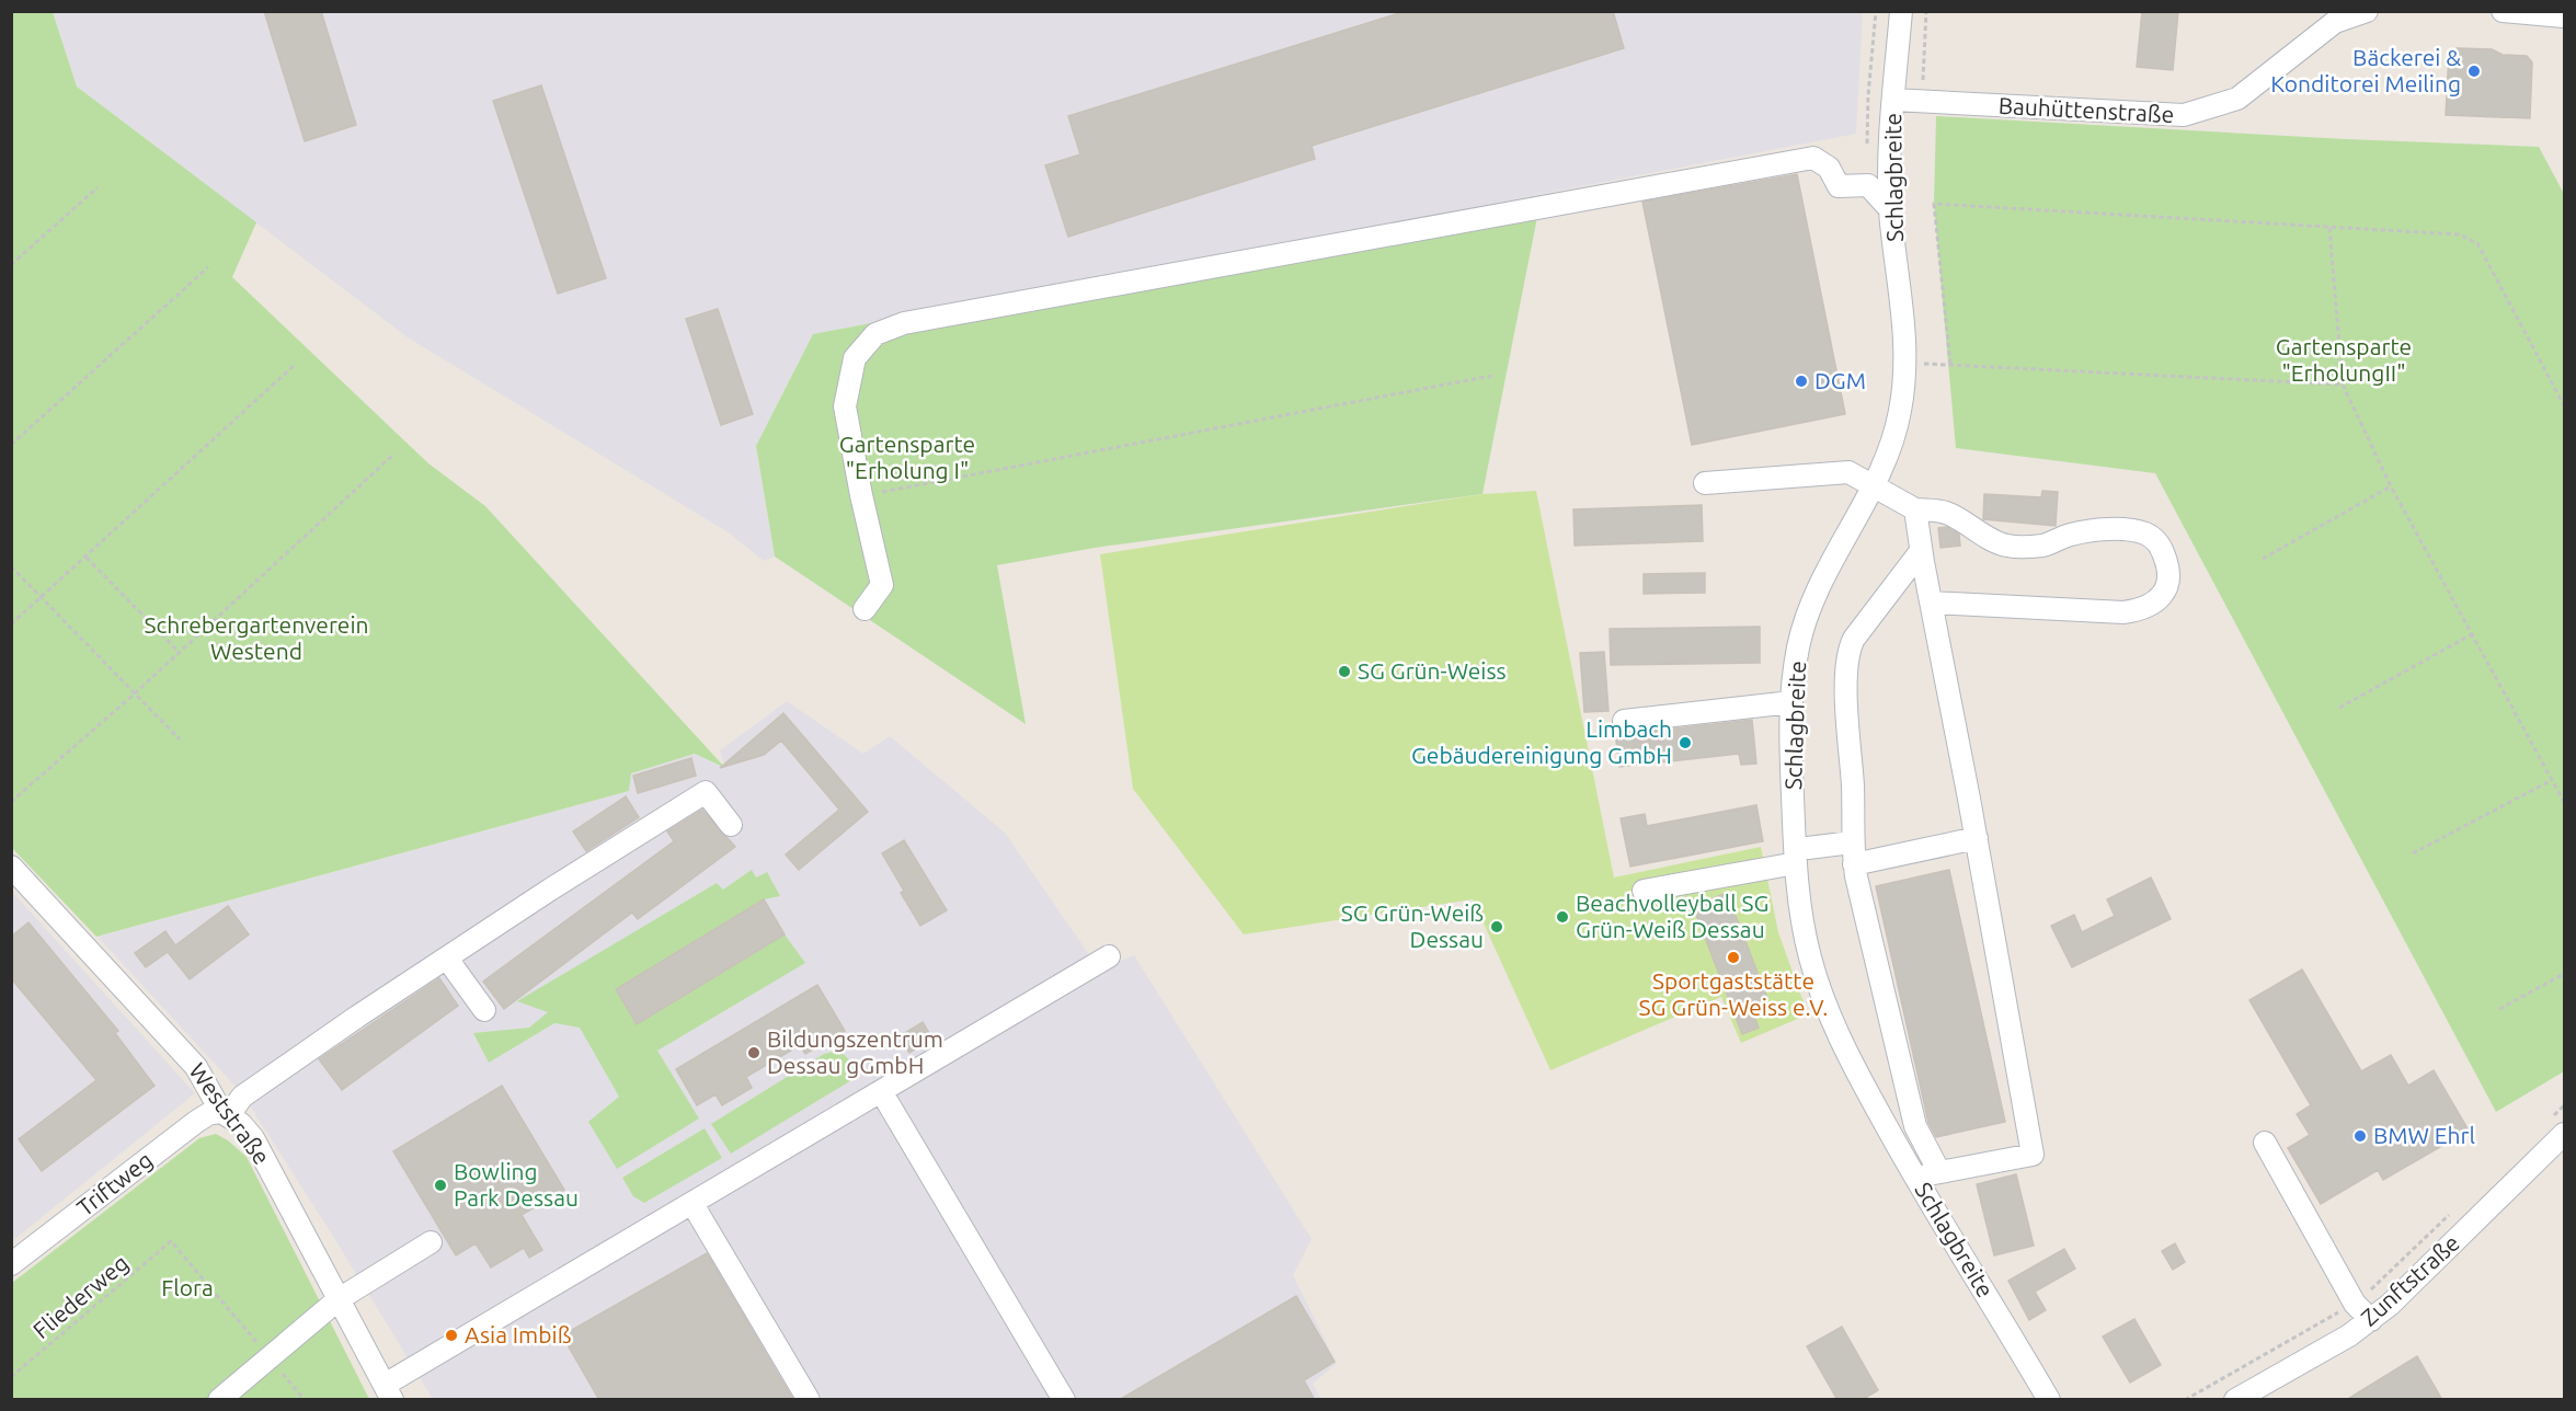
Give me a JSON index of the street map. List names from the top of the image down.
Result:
{
  "streets": {
    "street": [
      "Bauhüttenstraße",
      "Schlagbreite",
      "Weststraße",
      "Triftweg",
      "Zunftstraße"
    ],
    "path": ["Fliederweg"]
  },
  "crossings": [
    ["Bauhüttenstraße", "Schlagbreite"],
    ["Weststraße", "Triftweg"]
  ],
  "parks": [
    "Gartensparte \"ErholungII\"",
    "Gartensparte \"Erholung I\"",
    "Schrebergartenverein Westend",
    "Flora"
  ],
  "places": [
    "Bäckerei & Konditorei Meiling",
    "DGM",
    "SG Grün-Weiss",
    "Limbach Gebäudereinigung GmbH",
    "Beachvolleyball SG Grün-Weiß Dessau",
    "SG Grün-Weiß Dessau",
    "Sportgaststätte SG Grün-Weiss e.V.",
    "Bildungszentrum Dessau gGmbH",
    "BMW Ehrl",
    "Bowling Park Dessau",
    "Asia Imbiß"
  ]
}
